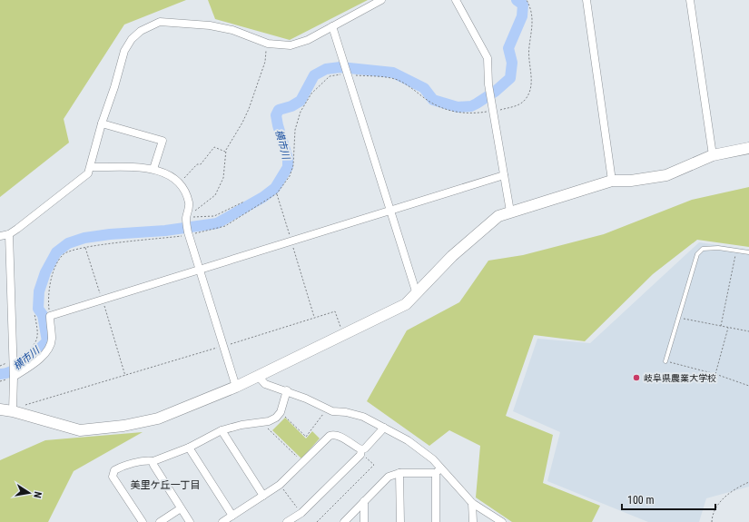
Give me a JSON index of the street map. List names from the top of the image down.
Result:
{
  "districts": ["美里ケ丘一丁目"],
  "water": ["横市川"],
  "places": ["岐阜県農業大学校"],
  "scale_bar": "100 m",
  "north": "right"
}
